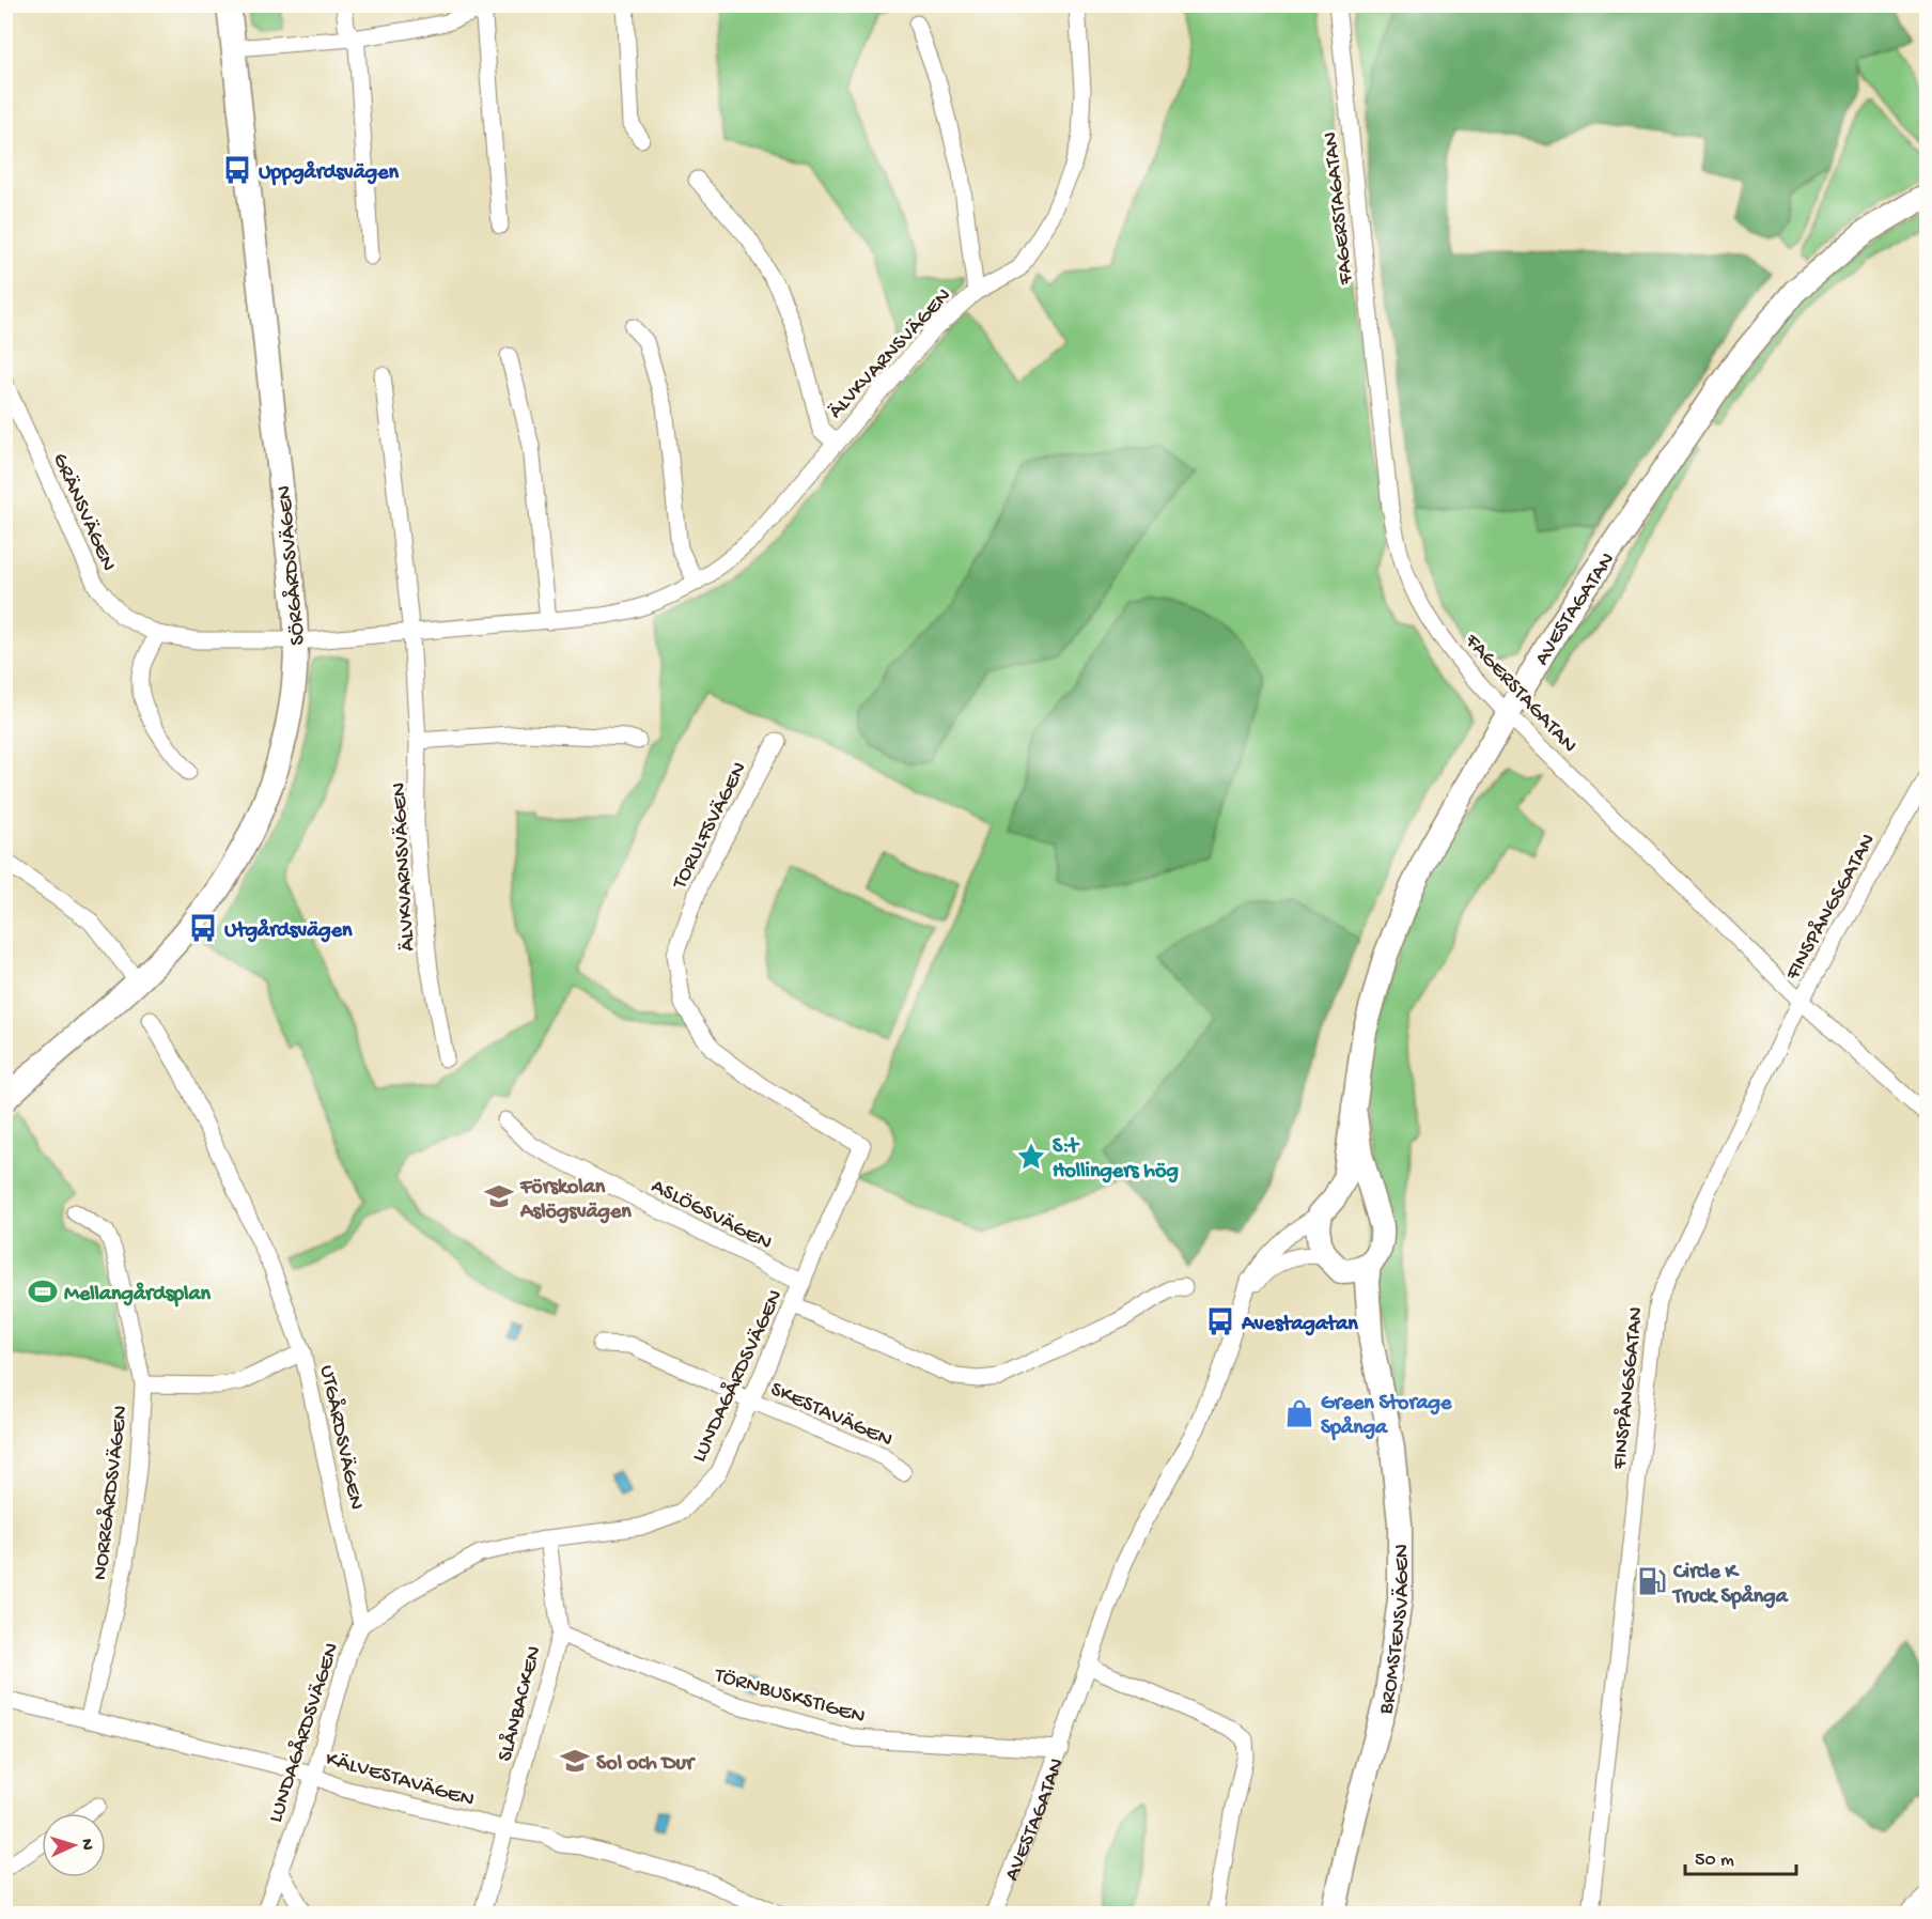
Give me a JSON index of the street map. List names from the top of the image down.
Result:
{
  "streets": {
    "street": [
      "FAGERSTAGATAN",
      "ÄLVKVARNSVÄGEN",
      "GRÄNSVÄGEN",
      "SÖRGÅRDSVÄGEN",
      "AVESTAGATAN",
      "TORULFSVÄGEN",
      "FINSPÅNGSGATAN",
      "ASLÖGSVÄGEN",
      "LUNDAGÅRDSVÄGEN",
      "SKESTAVÄGEN",
      "UTGÅRDSVÄGEN",
      "NORRGÅRDSVÄGEN",
      "BROMSTENSVÄGEN",
      "TÖRNBUSKSTIGEN",
      "SLÅNBACKEN",
      "KÄLVESTAVÄGEN"
    ]
  },
  "crossings": [
    ["FAGERSTAGATAN", "AVESTAGATAN"],
    ["FAGERSTAGATAN", "FINSPÅNGSGATAN"],
    ["ÄLVKVARNSVÄGEN", "GRÄNSVÄGEN"],
    ["ÄLVKVARNSVÄGEN", "SÖRGÅRDSVÄGEN"],
    ["GRÄNSVÄGEN", "SÖRGÅRDSVÄGEN"],
    ["AVESTAGATAN", "BROMSTENSVÄGEN"],
    ["AVESTAGATAN", "TÖRNBUSKSTIGEN"],
    ["TORULFSVÄGEN", "LUNDAGÅRDSVÄGEN"],
    ["ASLÖGSVÄGEN", "LUNDAGÅRDSVÄGEN"],
    ["LUNDAGÅRDSVÄGEN", "SKESTAVÄGEN"],
    ["LUNDAGÅRDSVÄGEN", "UTGÅRDSVÄGEN"],
    ["LUNDAGÅRDSVÄGEN", "SLÅNBACKEN"],
    ["LUNDAGÅRDSVÄGEN", "KÄLVESTAVÄGEN"],
    ["NORRGÅRDSVÄGEN", "KÄLVESTAVÄGEN"],
    ["TÖRNBUSKSTIGEN", "SLÅNBACKEN"],
    ["SLÅNBACKEN", "KÄLVESTAVÄGEN"]
  ],
  "places": {
    "bus stop": ["Uppgårdsvägen", "Utgårdsvägen", "Avestagatan"],
    "place": ["S:t Hollingers hög"],
    "school or university": ["Förskolan Aslögsvägen", "Sol och Dur"],
    "sports": ["Mellangårdsplan"],
    "shop": ["Green Storage Spånga"],
    "fuel station": ["Circle K Truck Spånga"]
  },
  "scale_bar": "50 m",
  "north": "right"
}
